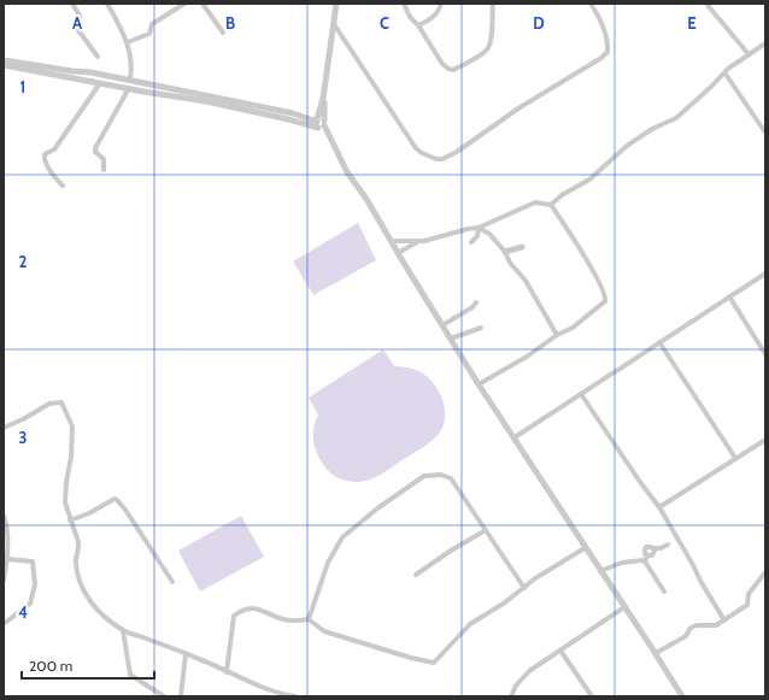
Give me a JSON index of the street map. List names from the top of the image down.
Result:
{
  "scale_bar": "200 m",
  "grid": {
    "columns": [
      "A",
      "B",
      "C",
      "D",
      "E"
    ],
    "rows": [
      "1",
      "2",
      "3",
      "4"
    ]
  }
}
